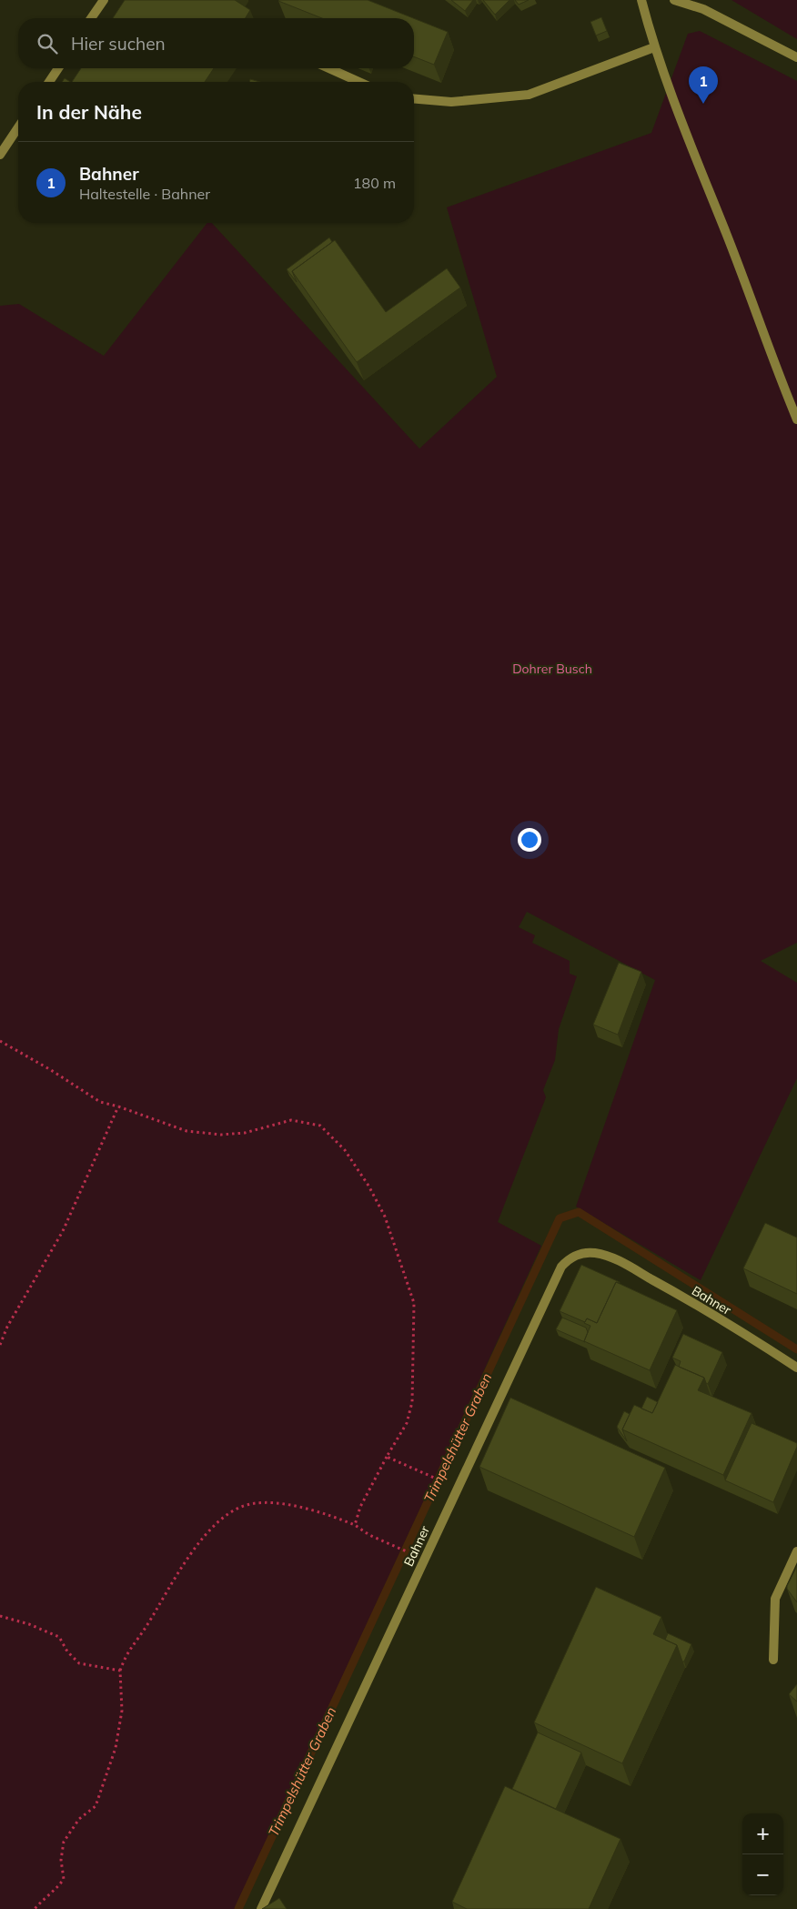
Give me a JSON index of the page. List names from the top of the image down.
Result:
{
  "streets": {
    "street": ["Bahner"]
  },
  "water": ["Trimpelshütter Graben"],
  "parks": ["Dohrer Busch"],
  "page": {
    "search": "Hier suchen",
    "pins": "1",
    "heading": "In der Nähe",
    "list": [
      {
        "mark": "1",
        "name": "Bahner",
        "note": "Haltestelle · Bahner",
        "value": "180 m"
      }
    ],
    "map_buttons": ["+", "−"]
  }
}
